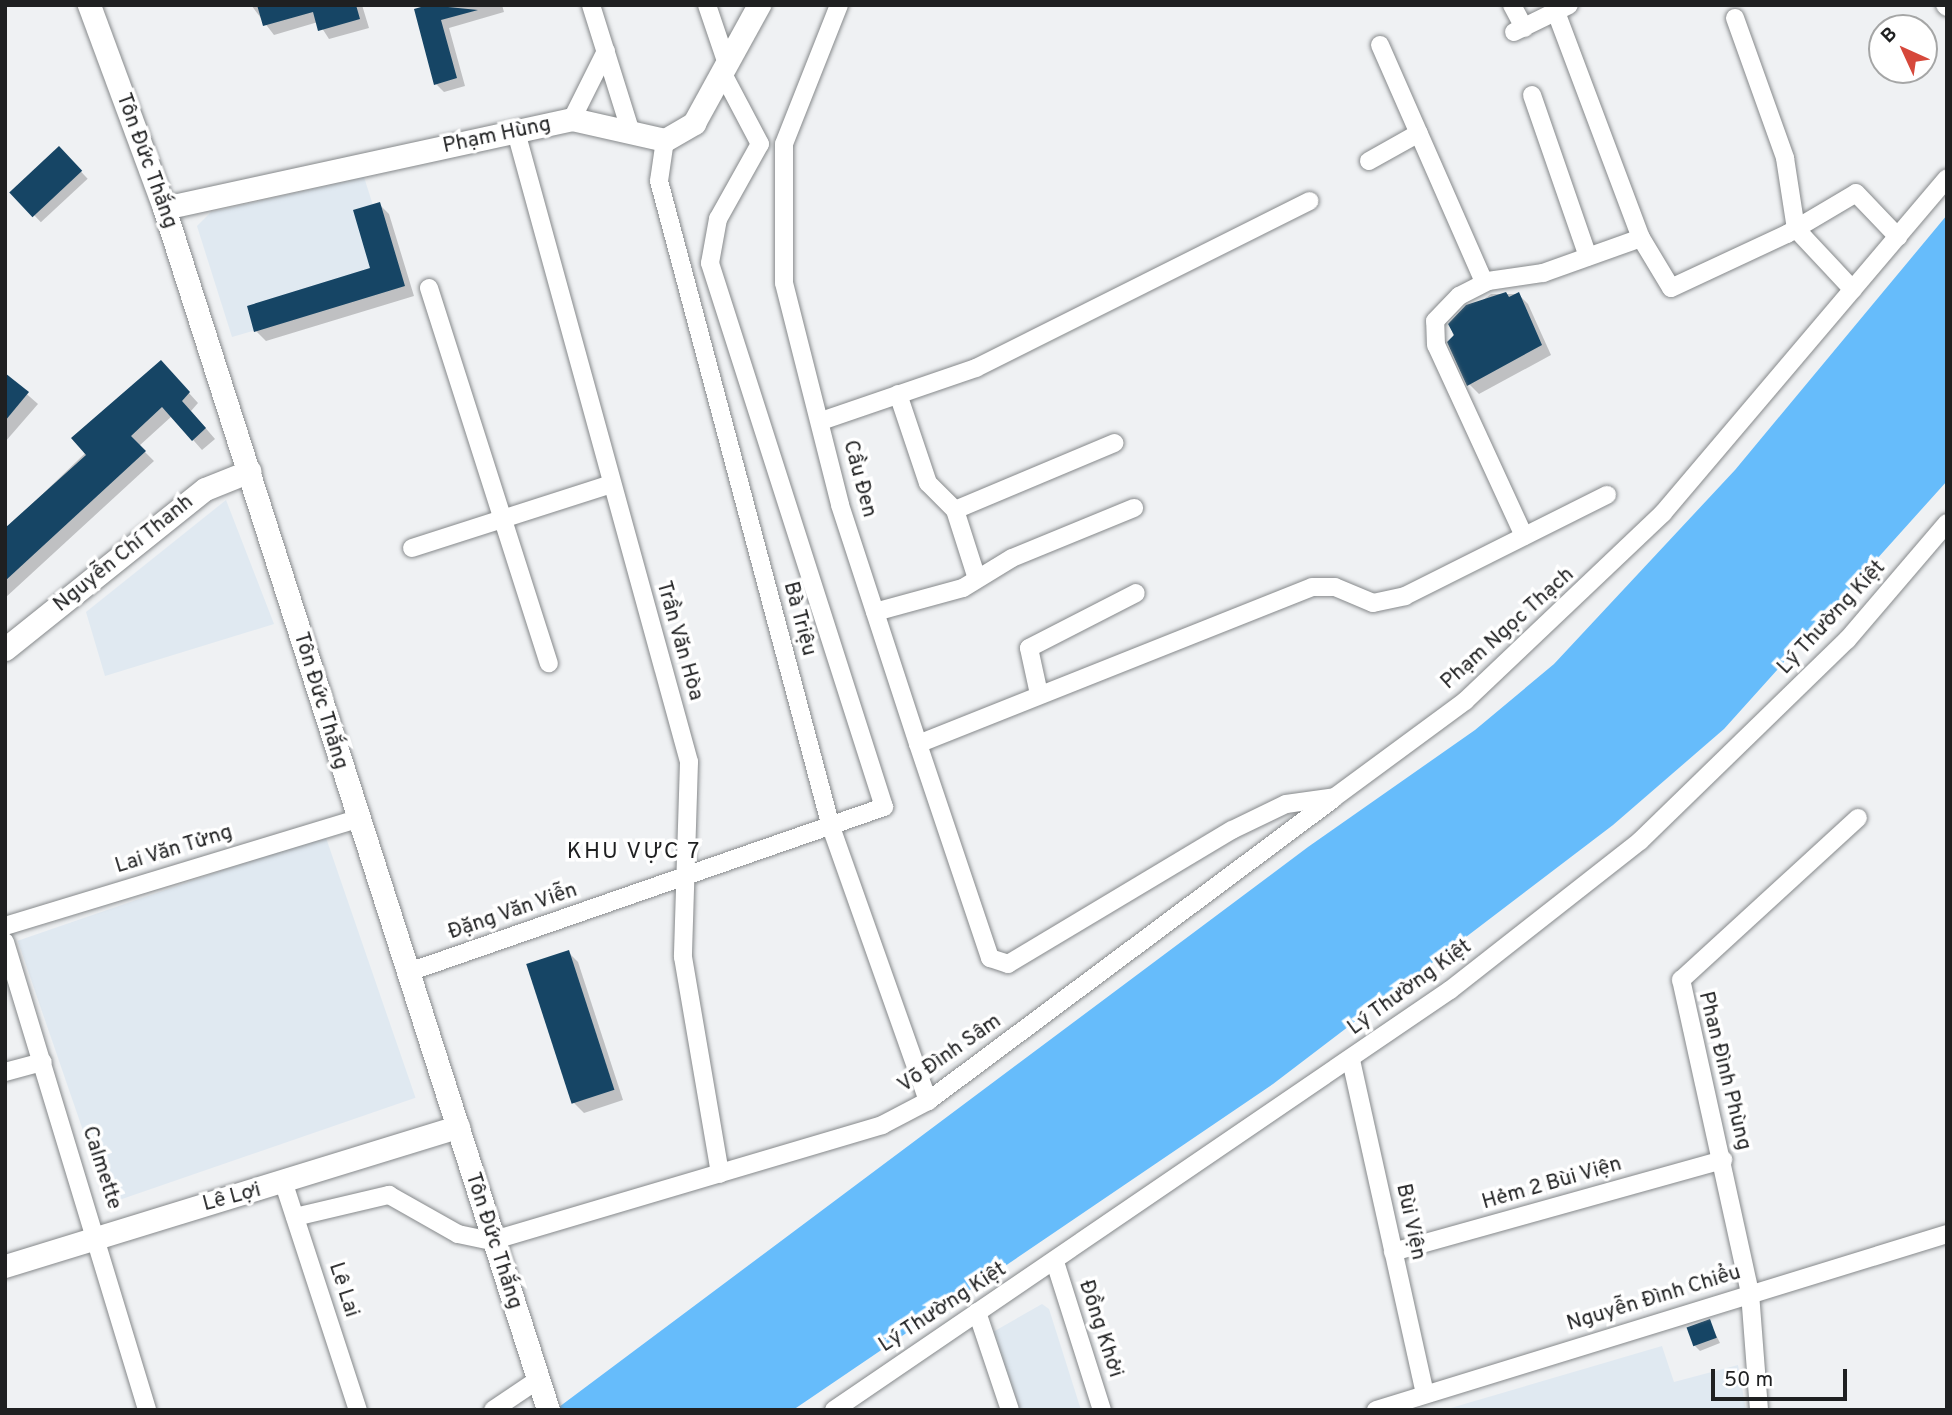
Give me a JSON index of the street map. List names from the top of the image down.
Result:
{
  "streets": {
    "main road": [
      "Phạm Hùng",
      "Tôn Đức Thắng",
      "Nguyễn Chí Thanh",
      "Lê Lợi"
    ],
    "street": [
      "Cầu Đen",
      "Lý Thường Kiệt",
      "Bà Triệu",
      "Phạm Ngọc Thạch",
      "Trần Văn Hòa",
      "Lai Văn Tửng",
      "Đặng Văn Viễn",
      "Võ Đình Sâm",
      "Phan Đình Phùng",
      "Calmette",
      "Hẻm 2 Bùi Viện",
      "Bùi Viện",
      "Lê Lai",
      "Nguyễn Đình Chiểu",
      "Đồng Khởi"
    ]
  },
  "crossings": [
    ["Phạm Hùng", "Tôn Đức Thắng"],
    ["Phạm Hùng", "Bà Triệu"],
    ["Phạm Hùng", "Trần Văn Hòa"],
    ["Tôn Đức Thắng", "Nguyễn Chí Thanh"],
    ["Tôn Đức Thắng", "Lai Văn Tửng"],
    ["Tôn Đức Thắng", "Đặng Văn Viễn"],
    ["Tôn Đức Thắng", "Võ Đình Sâm"],
    ["Tôn Đức Thắng", "Lê Lợi"],
    ["Cầu Đen", "Phạm Ngọc Thạch"],
    ["Cầu Đen", "Võ Đình Sâm"],
    ["Lý Thường Kiệt", "Bùi Viện"],
    ["Lý Thường Kiệt", "Đồng Khởi"],
    ["Bà Triệu", "Đặng Văn Viễn"],
    ["Bà Triệu", "Võ Đình Sâm"],
    ["Phạm Ngọc Thạch", "Võ Đình Sâm"],
    ["Trần Văn Hòa", "Đặng Văn Viễn"],
    ["Trần Văn Hòa", "Võ Đình Sâm"],
    ["Phan Đình Phùng", "Hẻm 2 Bùi Viện"],
    ["Phan Đình Phùng", "Nguyễn Đình Chiểu"],
    ["Calmette", "Lê Lợi"],
    ["Hẻm 2 Bùi Viện", "Bùi Viện"],
    ["Lê Lợi", "Lê Lai"],
    ["Bùi Viện", "Nguyễn Đình Chiểu"]
  ],
  "districts": ["KHU VỰC 7"],
  "scale_bar": "50 m",
  "north": "top left"
}
